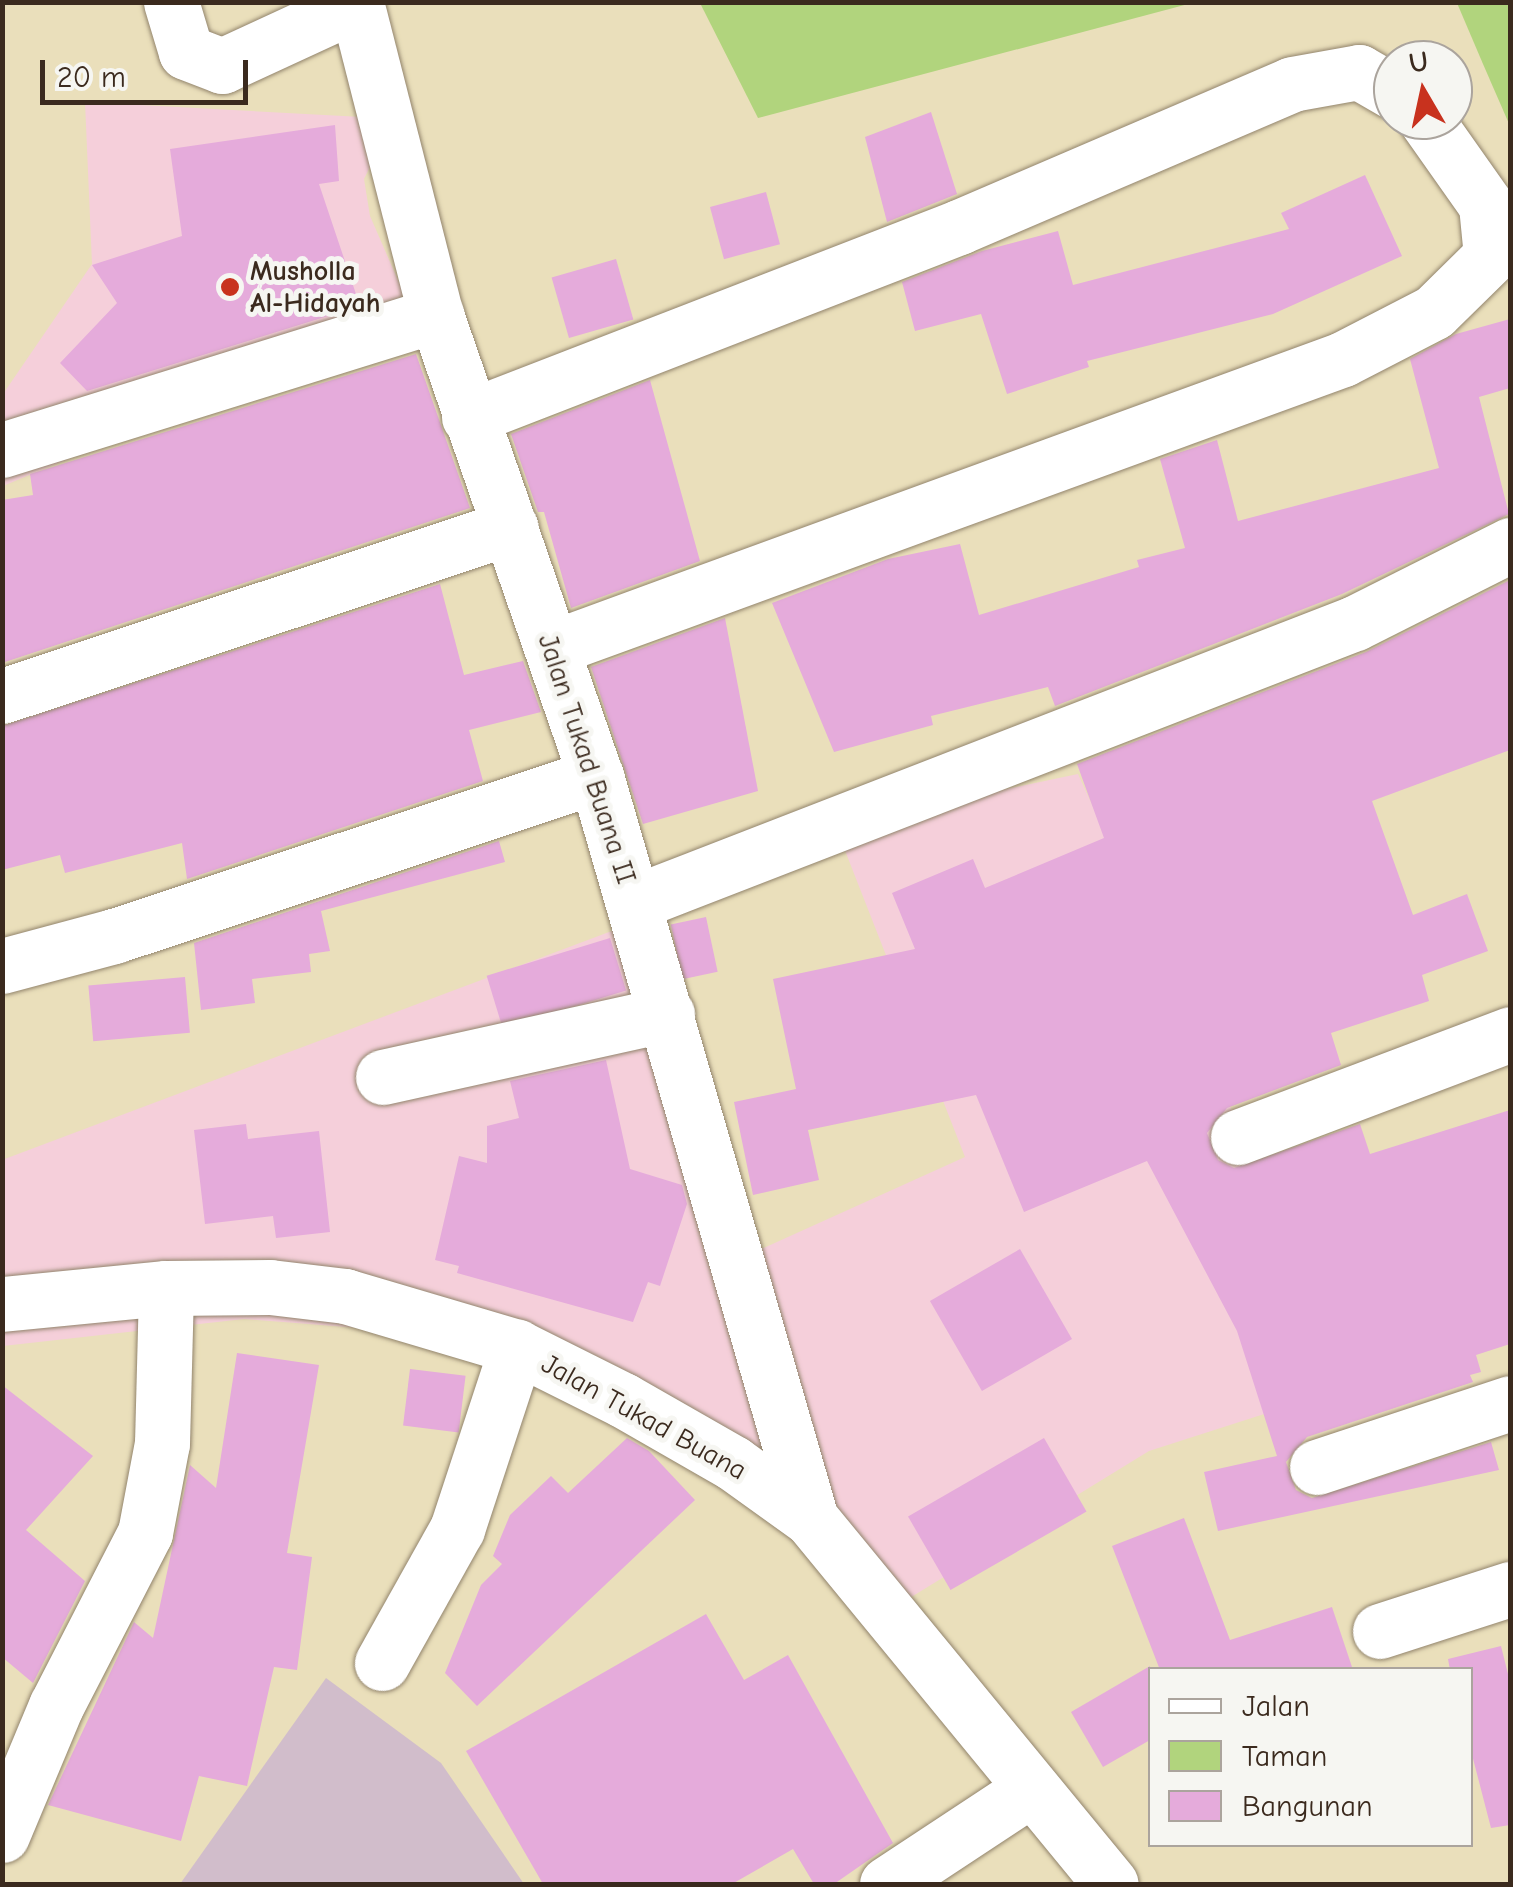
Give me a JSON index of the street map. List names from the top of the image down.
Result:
{
  "streets": {
    "street": ["Jalan Tukad Buana II", "Jalan Tukad Buana"]
  },
  "crossings": [
    ["Jalan Tukad Buana II", "Jalan Tukad Buana"]
  ],
  "places": ["Musholla Al-Hidayah"],
  "legend": ["Jalan", "Taman", "Bangunan"],
  "scale_bar": "20 m",
  "north": "top"
}
